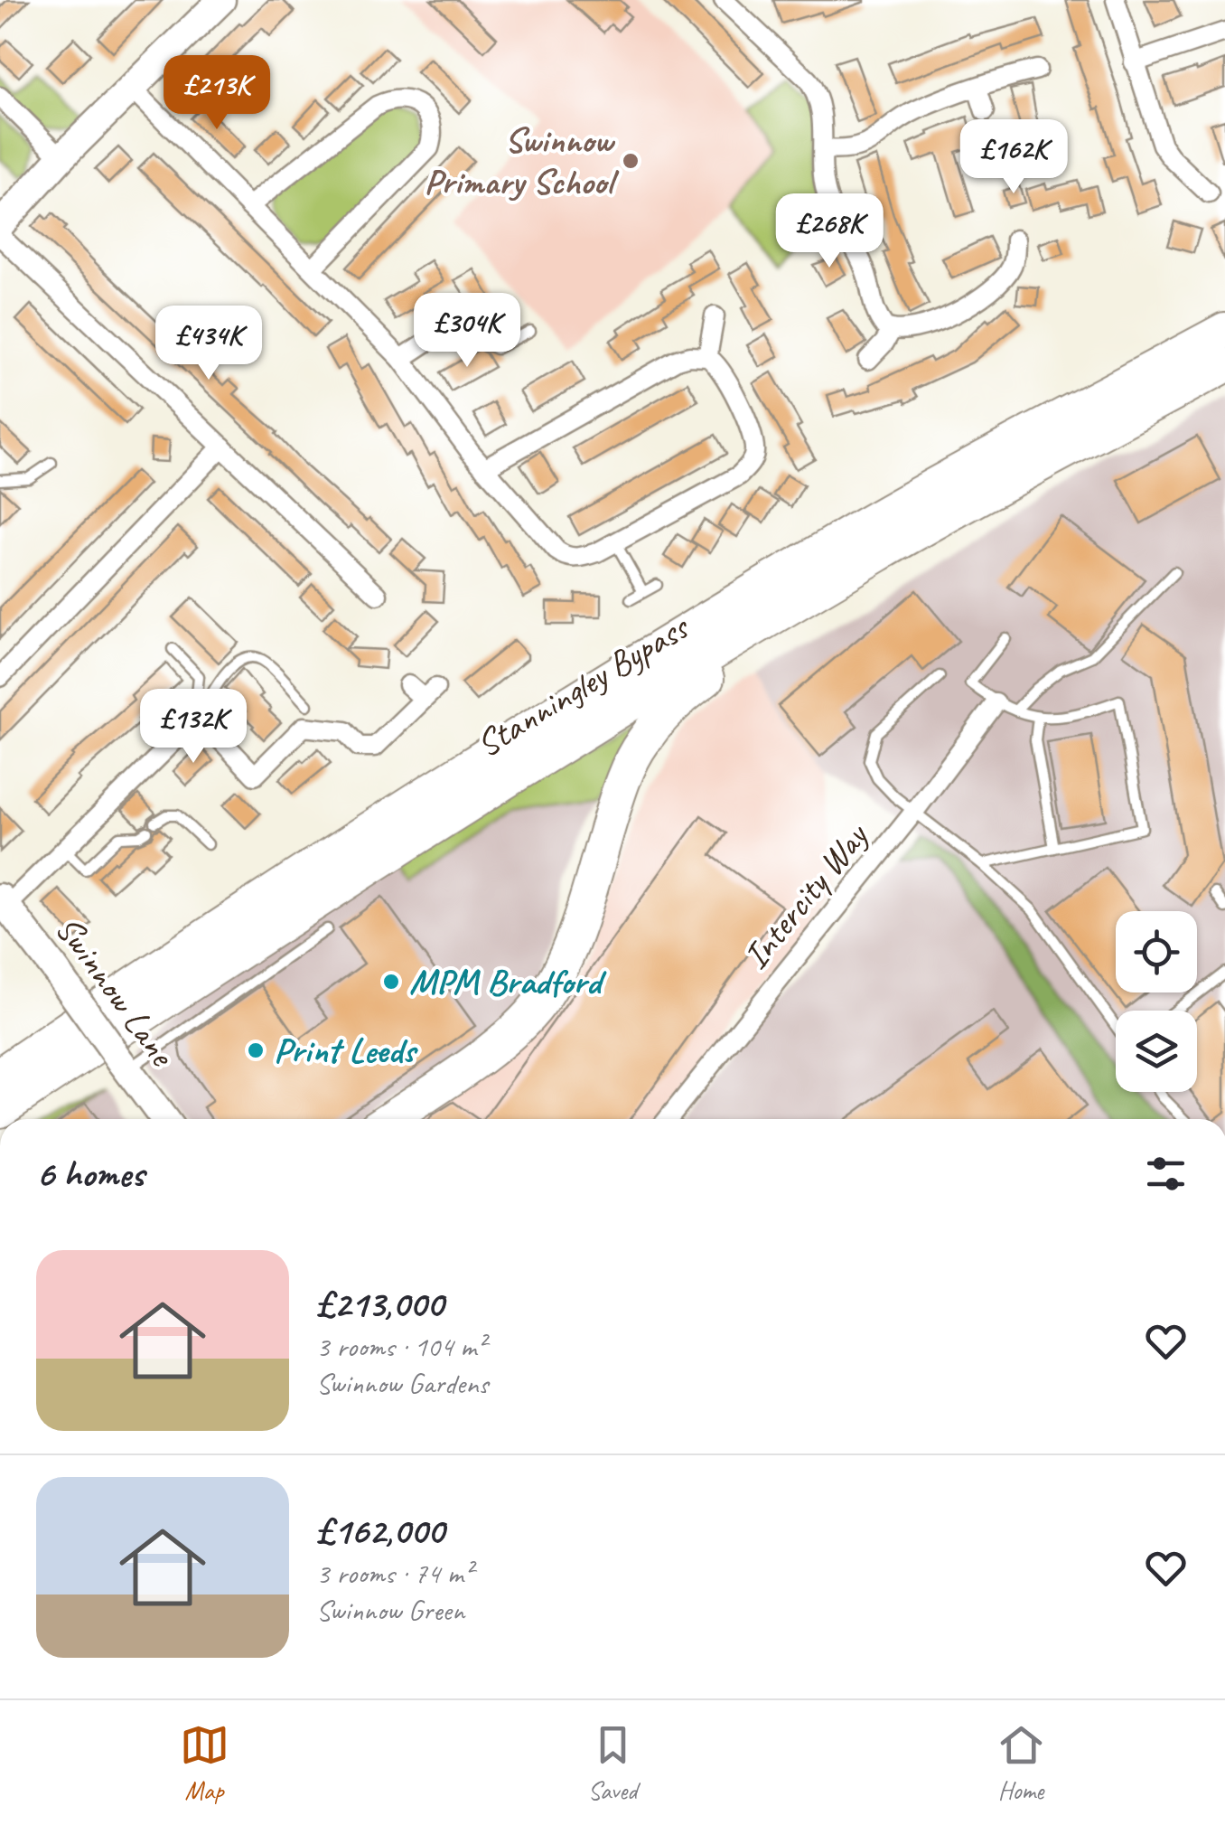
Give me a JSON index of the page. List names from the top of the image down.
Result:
{
  "streets": {
    "highway": ["Stanningley Bypass"],
    "street": ["Intercity Way", "Swinnow Lane"]
  },
  "places": ["Swinnow Primary School", "MPM Bradford", "Print Leeds"],
  "page": {
    "price": [
      "£213K",
      "£162K",
      "£268K",
      "£304K",
      "£434K",
      "£132K"
    ],
    "heading": "6 homes",
    "list": [
      {
        "name": "£213,000",
        "note": "3 rooms · 104 m² · Swinnow Gardens"
      },
      {
        "name": "£162,000",
        "note": "3 rooms · 74 m² · Swinnow Green"
      }
    ],
    "tabs": ["Map", "Saved", "Home"]
  }
}
